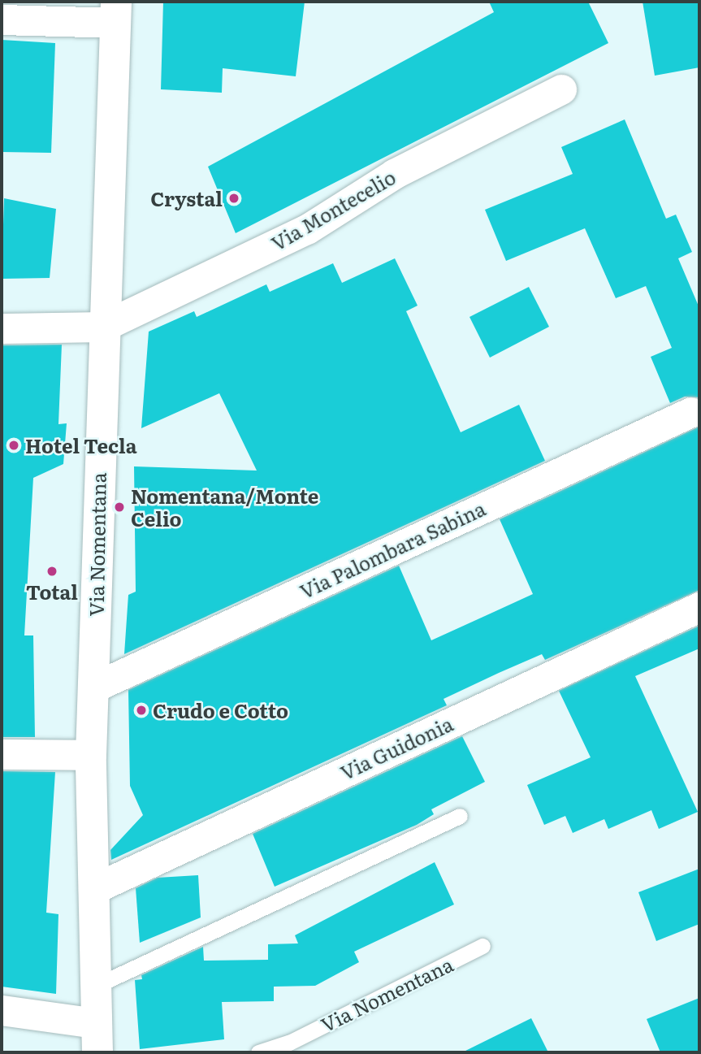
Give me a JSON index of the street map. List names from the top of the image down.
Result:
{
  "streets": {
    "street": [
      "Via Montecelio",
      "Via Nomentana",
      "Via Palombara Sabina",
      "Via Guidonia"
    ]
  },
  "crossings": [
    ["Via Montecelio", "Via Nomentana"],
    ["Via Nomentana", "Via Palombara Sabina"],
    ["Via Nomentana", "Via Guidonia"]
  ],
  "places": [
    "Crystal",
    "Hotel Tecla",
    "Nomentana/Monte Celio",
    "Total",
    "Crudo e Cotto"
  ]
}
